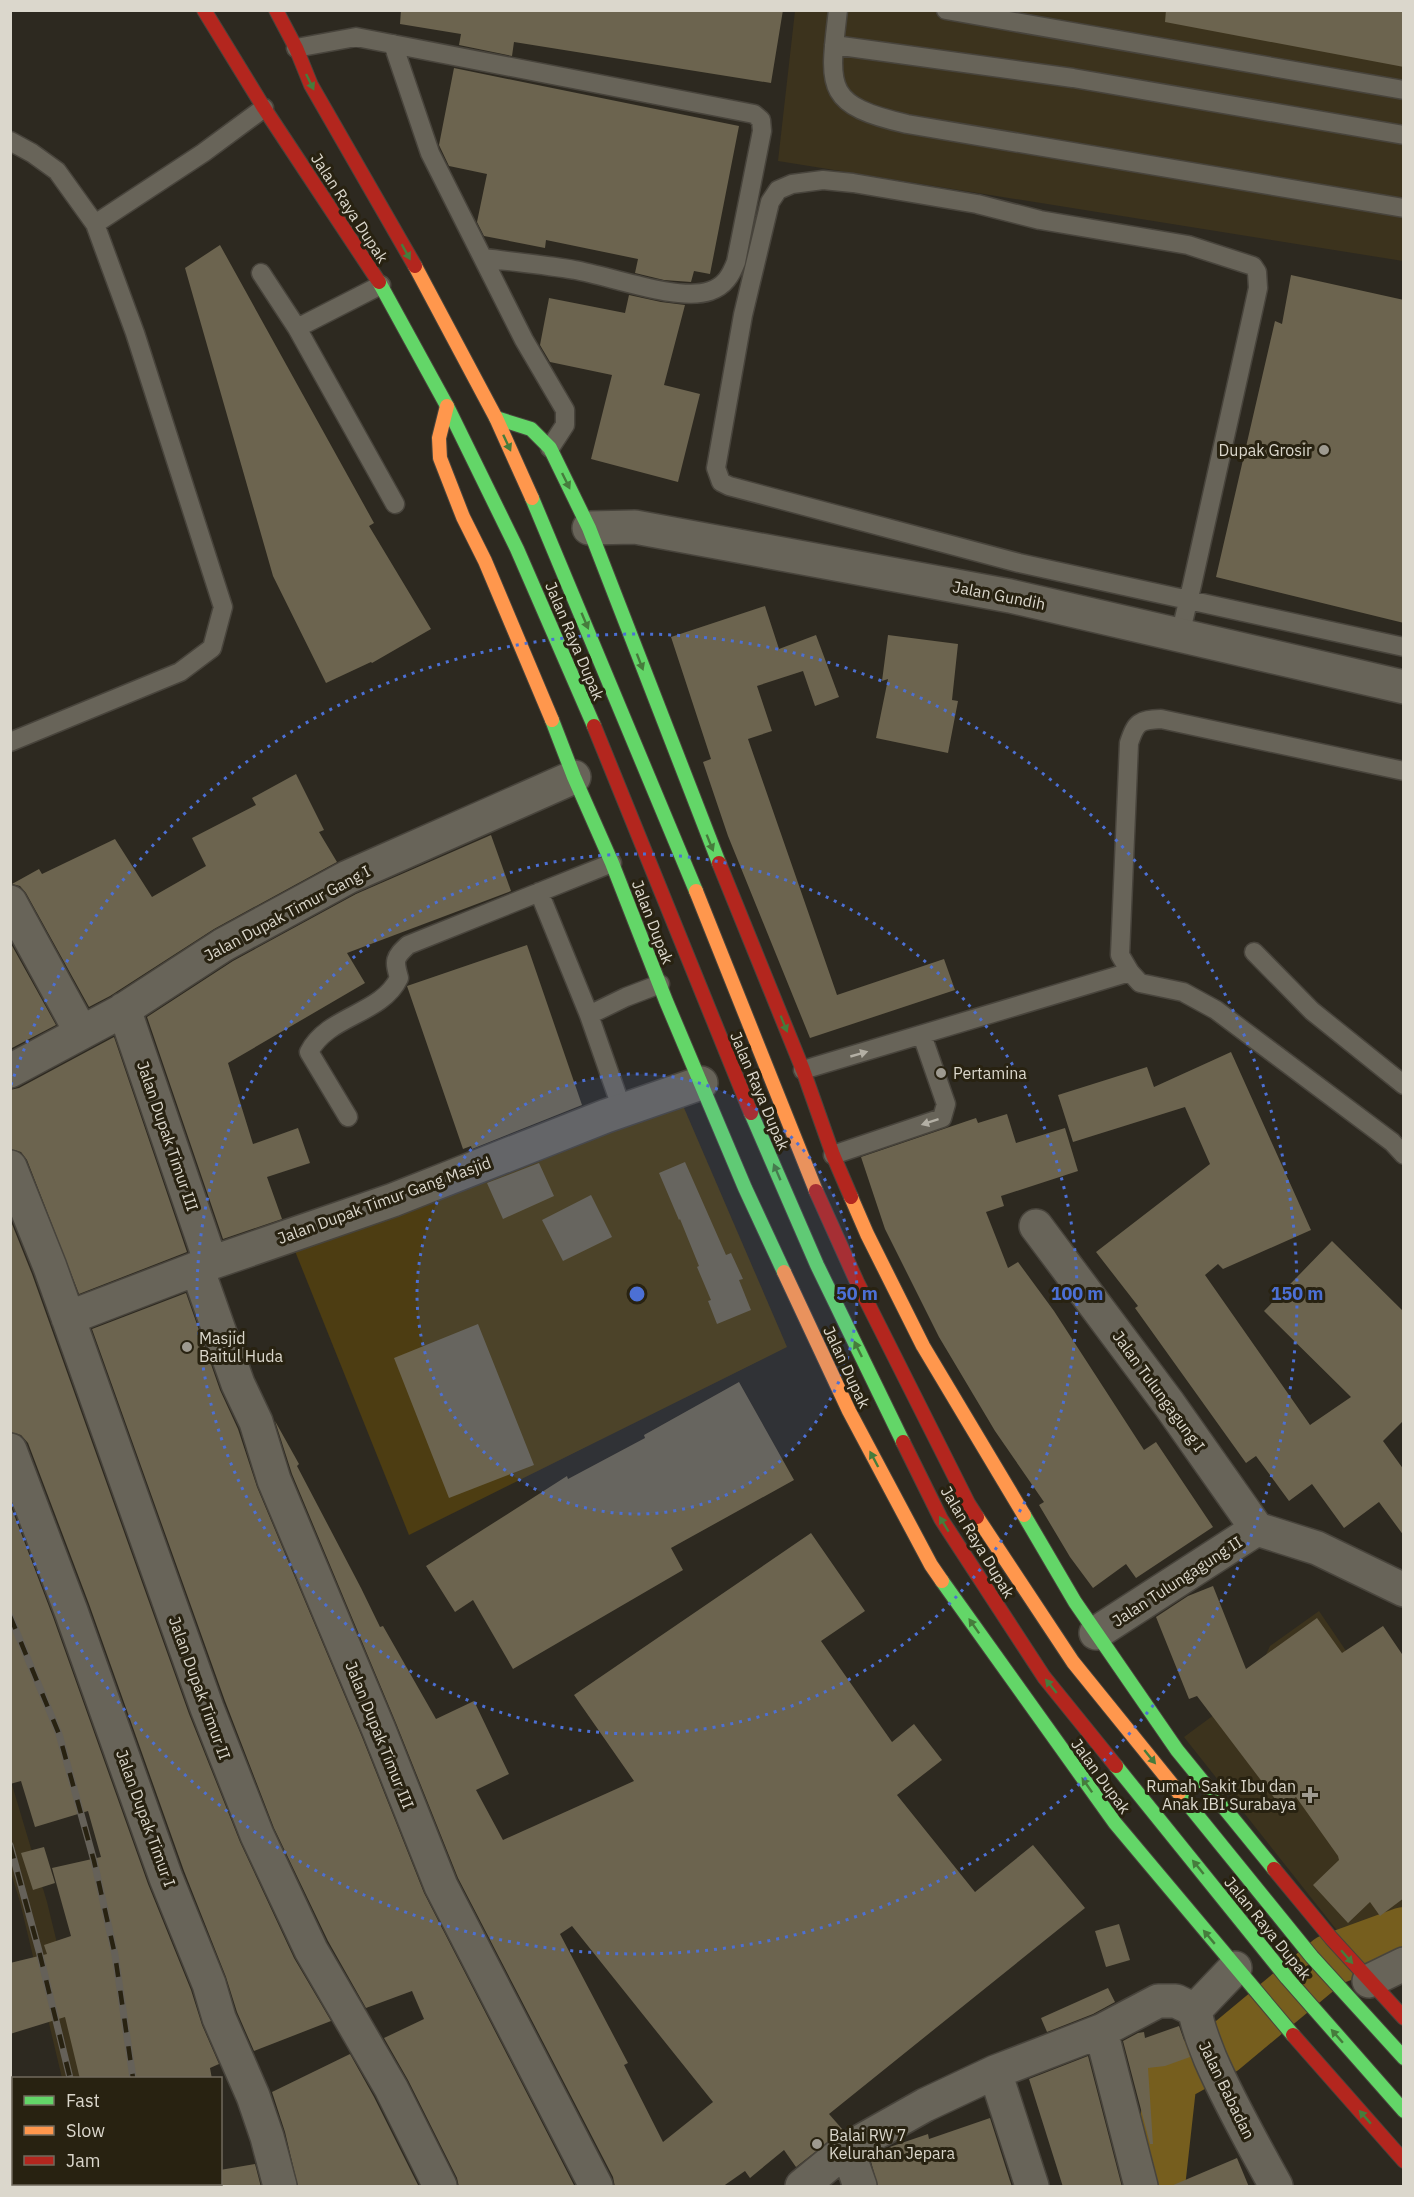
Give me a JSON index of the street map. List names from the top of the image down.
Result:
{
  "streets": {
    "main road": ["Jalan Raya Dupak", "Jalan Dupak"],
    "street": [
      "Jalan Gundih",
      "Jalan Dupak Timur Gang I",
      "Jalan Dupak Timur III",
      "Jalan Dupak Timur Gang Masjid",
      "Jalan Tulungagung I",
      "Jalan Tulungagung II",
      "Jalan Dupak Timur II",
      "Jalan Dupak Timur I",
      "Jalan Babadan"
    ]
  },
  "crossings": [
    ["Jalan Raya Dupak", "Jalan Dupak"],
    ["Jalan Dupak Timur Gang I", "Jalan Dupak"],
    ["Jalan Dupak Timur Gang I", "Jalan Dupak Timur III"],
    ["Jalan Dupak", "Jalan Dupak Timur Gang Masjid"],
    ["Jalan Dupak Timur III", "Jalan Dupak Timur Gang Masjid"],
    ["Jalan Dupak Timur Gang Masjid", "Jalan Dupak Timur II"],
    ["Jalan Tulungagung I", "Jalan Tulungagung II"]
  ],
  "places": {
    "other": [
      "Dupak Grosir",
      "Pertamina",
      "Masjid Baitul Huda",
      "Balai RW 7 Kelurahan Jepara"
    ],
    "health": ["Rumah Sakit Ibu dan Anak IBI Surabaya"]
  },
  "legend": ["Fast", "Slow", "Jam"],
  "rings": ["50 m", "100 m", "150 m"]
}
